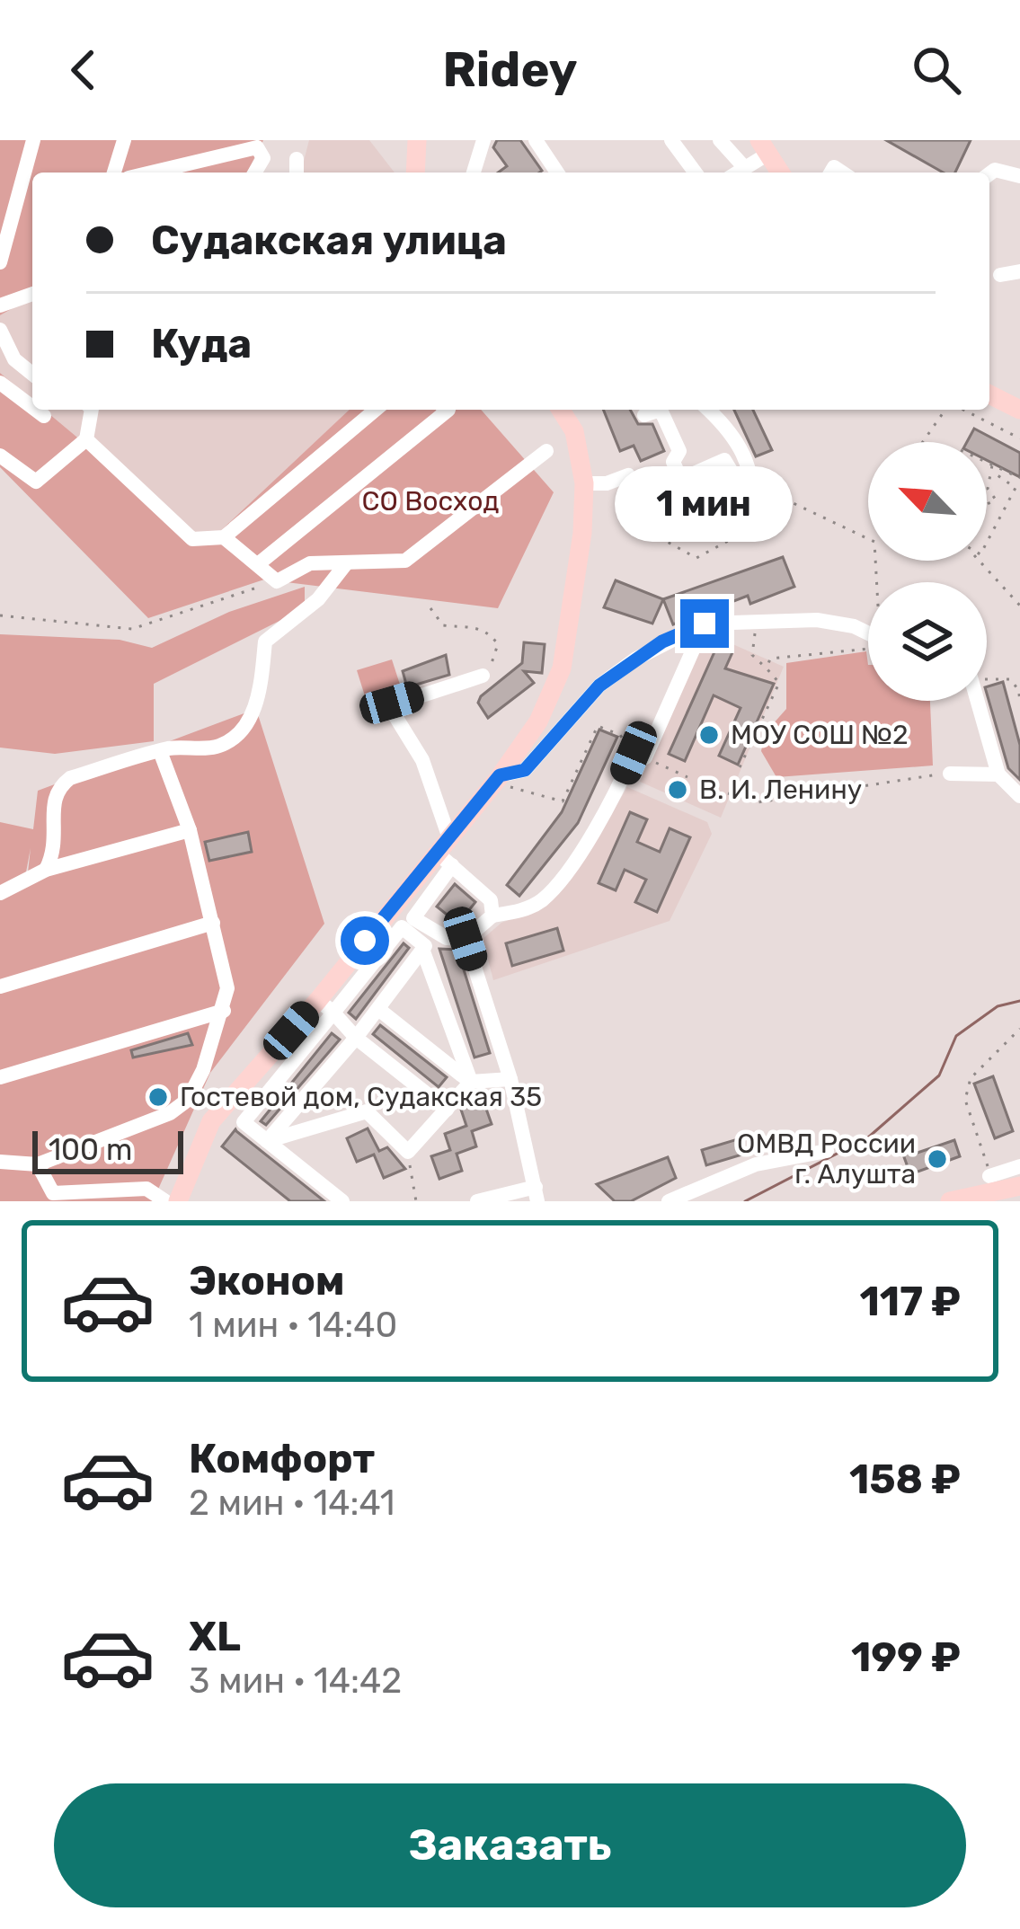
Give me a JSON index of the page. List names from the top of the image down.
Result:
{
  "parks": ["СО Восход"],
  "places": [
    "МОУ СОШ №2",
    "В. И. Ленину",
    "Гостевой дом, Судакская 35",
    "ОМВД России г. Алушта"
  ],
  "scale_bar": "100 m",
  "north": "top left",
  "page": {
    "header": "Ridey",
    "banner": ["Судакская улица", "Куда"],
    "bubble": "1 мин",
    "scale": "100 m",
    "list": [
      {
        "name": "Эконом",
        "note": "1 мин · 14:40",
        "value": "117 ₽"
      },
      {
        "name": "Комфорт",
        "note": "2 мин · 14:41",
        "value": "158 ₽"
      },
      {
        "name": "XL",
        "note": "3 мин · 14:42",
        "value": "199 ₽"
      }
    ],
    "buttons": "Заказать"
  }
}
